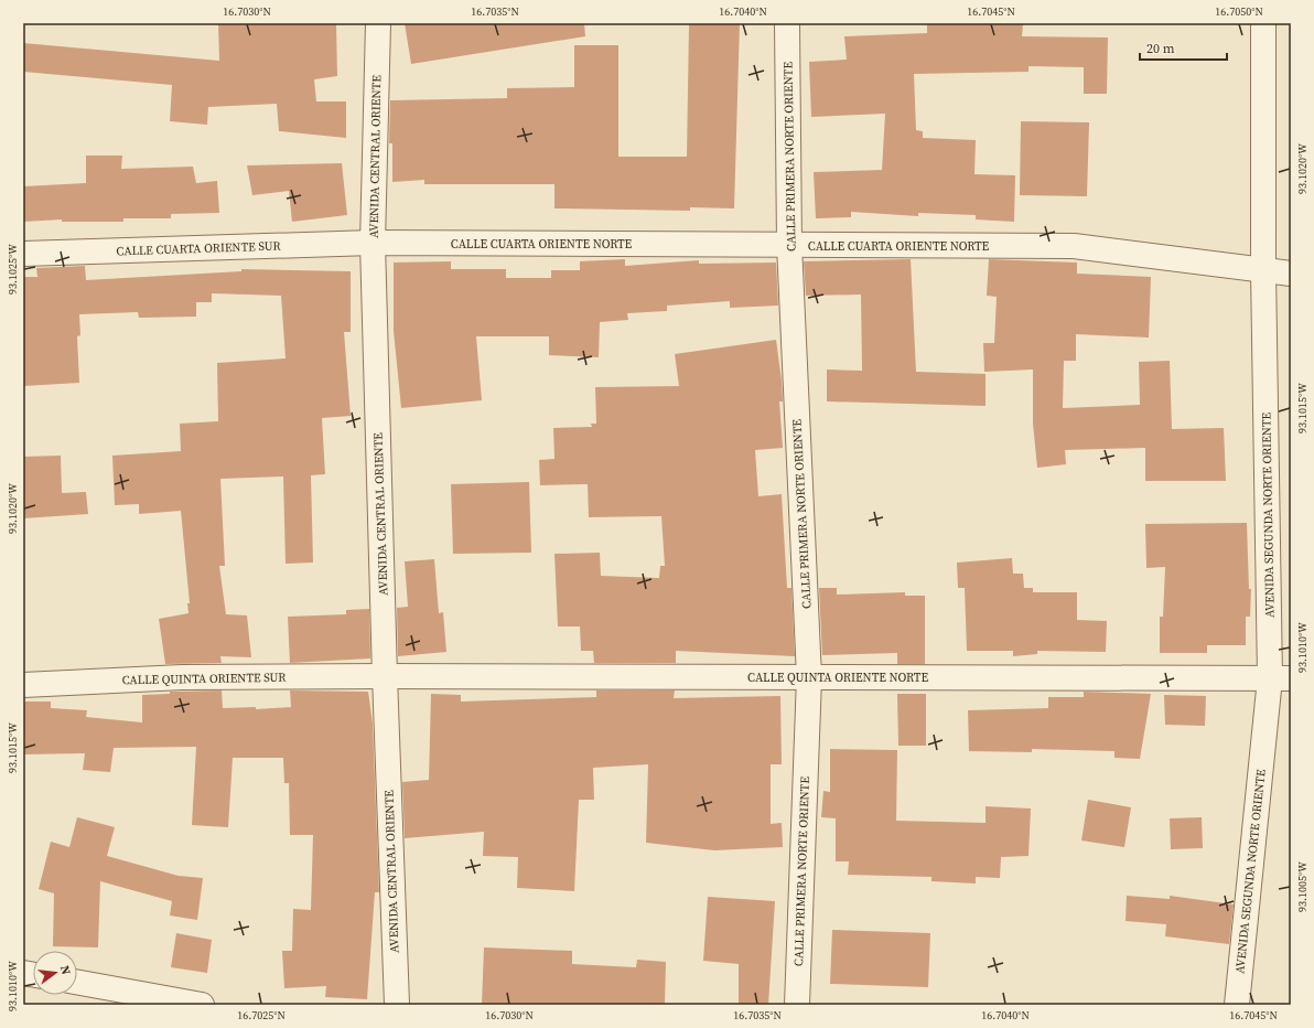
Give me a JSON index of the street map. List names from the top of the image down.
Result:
{
  "streets": {
    "street": [
      "AVENIDA CENTRAL ORIENTE",
      "CALLE PRIMERA NORTE ORIENTE",
      "CALLE CUARTA ORIENTE NORTE",
      "CALLE CUARTA ORIENTE SUR",
      "AVENIDA SEGUNDA NORTE ORIENTE",
      "CALLE QUINTA ORIENTE NORTE",
      "CALLE QUINTA ORIENTE SUR"
    ]
  },
  "crossings": [
    ["AVENIDA CENTRAL ORIENTE", "CALLE CUARTA ORIENTE NORTE"],
    ["AVENIDA CENTRAL ORIENTE", "CALLE CUARTA ORIENTE SUR"],
    ["AVENIDA CENTRAL ORIENTE", "CALLE QUINTA ORIENTE NORTE"],
    ["AVENIDA CENTRAL ORIENTE", "CALLE QUINTA ORIENTE SUR"],
    ["CALLE PRIMERA NORTE ORIENTE", "CALLE CUARTA ORIENTE NORTE"],
    ["CALLE PRIMERA NORTE ORIENTE", "CALLE QUINTA ORIENTE NORTE"],
    ["CALLE CUARTA ORIENTE NORTE", "CALLE CUARTA ORIENTE SUR"],
    ["CALLE CUARTA ORIENTE NORTE", "AVENIDA SEGUNDA NORTE ORIENTE"],
    ["AVENIDA SEGUNDA NORTE ORIENTE", "CALLE QUINTA ORIENTE NORTE"],
    ["CALLE QUINTA ORIENTE NORTE", "CALLE QUINTA ORIENTE SUR"]
  ],
  "scale_bar": "20 m",
  "north": "right",
  "coordinates": [
    "16.7030°N",
    "16.7035°N",
    "16.7040°N",
    "16.7045°N",
    "16.7050°N",
    "93.1020°W",
    "93.1025°W",
    "93.1015°W",
    "93.1010°W",
    "93.1005°W",
    "16.7025°N"
  ]
}
